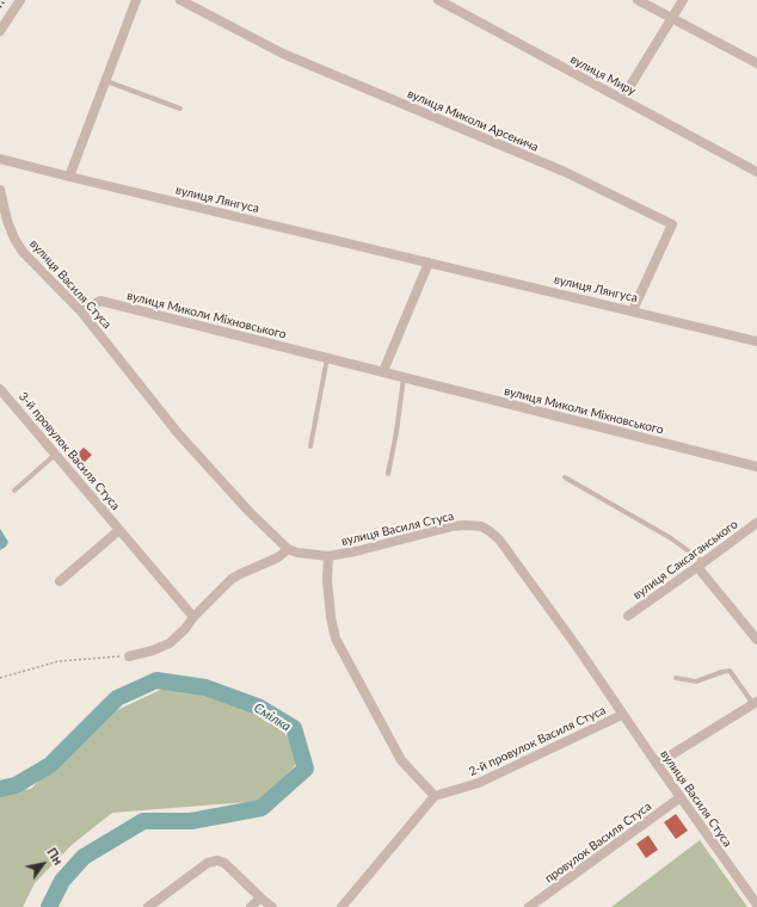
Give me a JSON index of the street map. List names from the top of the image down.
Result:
{
  "streets": {
    "street": [
      "вулиця Миру",
      "вулиця Миколи Арсенича",
      "вулиця Лянгуса",
      "вулиця Василя Стуса",
      "вулиця Миколи Міхновського",
      "3-й провулок Василя Стуса",
      "вулиця Саксаганського",
      "2-й провулок Василя Стуса",
      "провулок Василя Стуса"
    ]
  },
  "crossings": [
    ["вулиця Миколи Арсенича", "вулиця Лянгуса"],
    ["вулиця Василя Стуса", "вулиця Миколи Міхновського"],
    ["вулиця Василя Стуса", "2-й провулок Василя Стуса"],
    ["вулиця Василя Стуса", "провулок Василя Стуса"]
  ],
  "water": ["Смілка"],
  "north": "top right"
}
